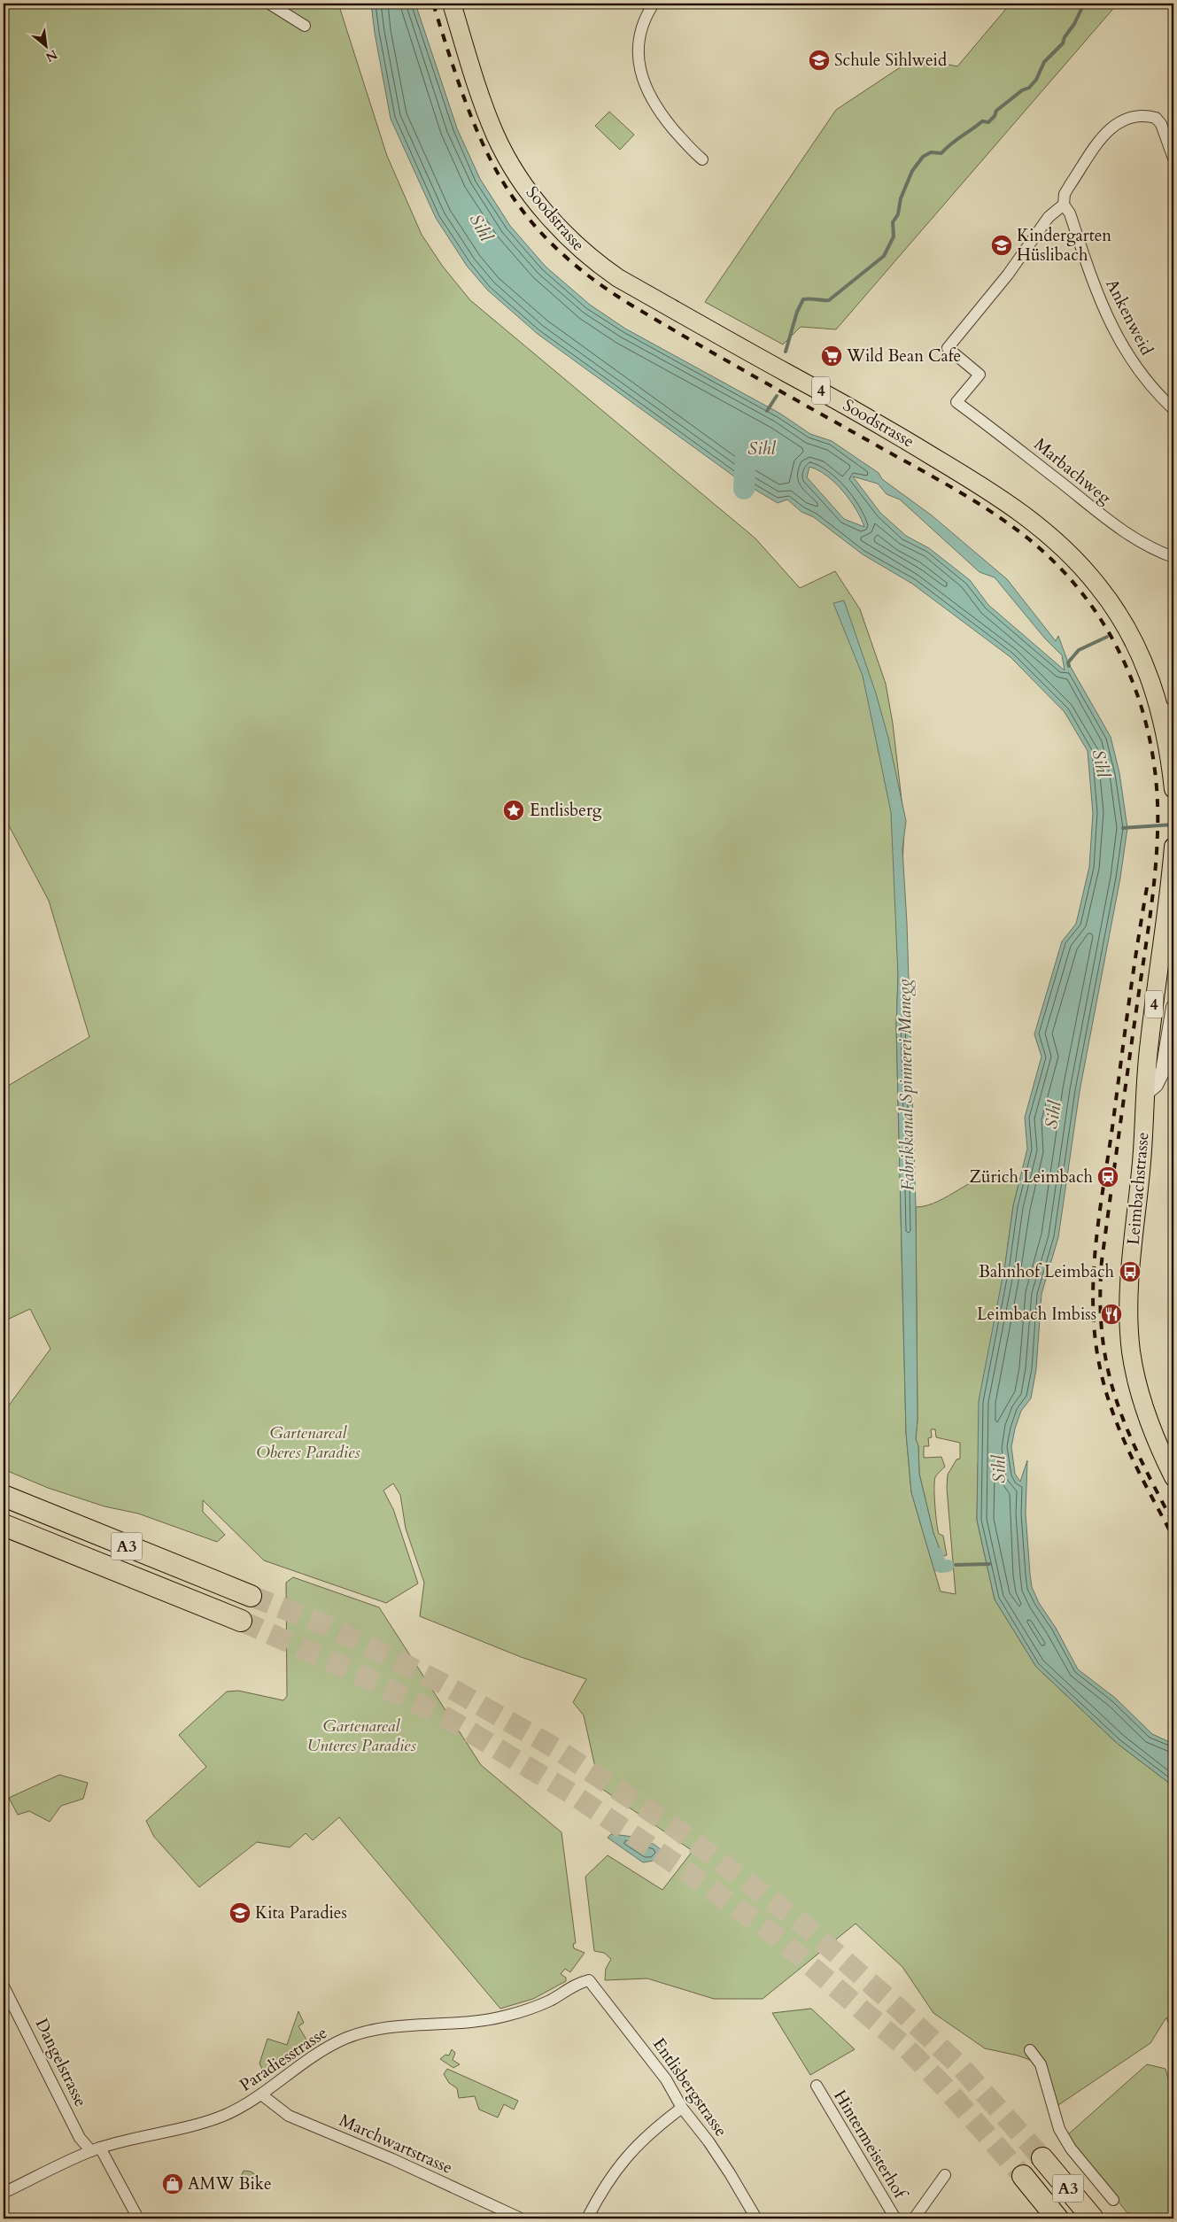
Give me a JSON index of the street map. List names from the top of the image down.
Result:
{
  "streets": {
    "highway": ["A3"],
    "main road": ["Soodstrasse", "4", "Leimbachstrasse"],
    "street": [
      "Ankenweid",
      "Marbachweg",
      "Paradiesstrasse",
      "Dangelstrasse",
      "Entlisbergstrasse",
      "Marchwartstrasse",
      "Hintermeisterhof"
    ]
  },
  "crossings": [
    ["Ankenweid", "Marbachweg"],
    ["4", "Leimbachstrasse"],
    ["Paradiesstrasse", "Dangelstrasse"],
    ["Paradiesstrasse", "Entlisbergstrasse"],
    ["Paradiesstrasse", "Marchwartstrasse"]
  ],
  "water": ["Sihl", "Fabrikkanal Spinnerei Manegg"],
  "parks": ["Gartenareal Oberes Paradies", "Gartenareal Unteres Paradies"],
  "places": {
    "school or university": ["Schule Sihlweid", "Kindergarten Hüslibach", "Kita Paradies"],
    "supermarket": ["Wild Bean Cafe"],
    "place": ["Entlisberg"],
    "station": ["Zürich Leimbach"],
    "bus stop": ["Bahnhof Leimbach"],
    "restaurant": ["Leimbach Imbiss"],
    "shop": ["AMW Bike"]
  },
  "north": "bottom right"
}
